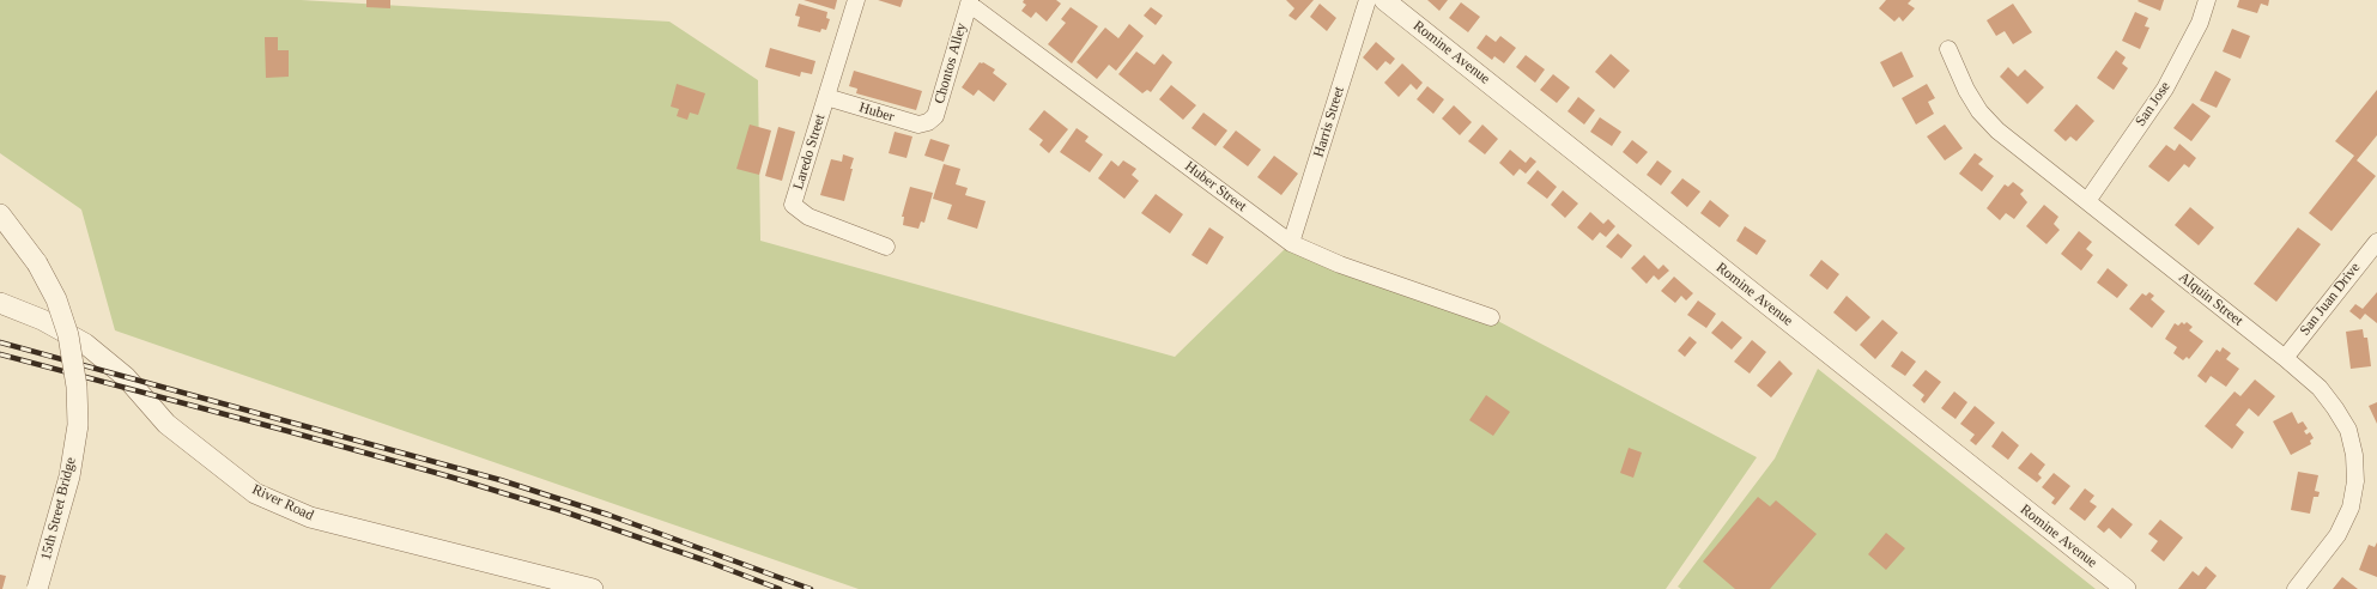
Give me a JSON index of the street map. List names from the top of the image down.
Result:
{
  "streets": {
    "street": [
      "Romine Avenue",
      "Chontos Alley",
      "San Jose",
      "Huber",
      "Harris Street",
      "Laredo Street",
      "Huber Street",
      "Alquin Street",
      "San Juan Drive",
      "River Road",
      "15th Street Bridge"
    ]
  },
  "crossings": [
    ["Chontos Alley", "Huber"],
    ["Chontos Alley", "Huber Street"],
    ["San Jose", "Alquin Street"],
    ["Huber", "Laredo Street"],
    ["Harris Street", "Huber Street"],
    ["Alquin Street", "San Juan Drive"]
  ]
}
